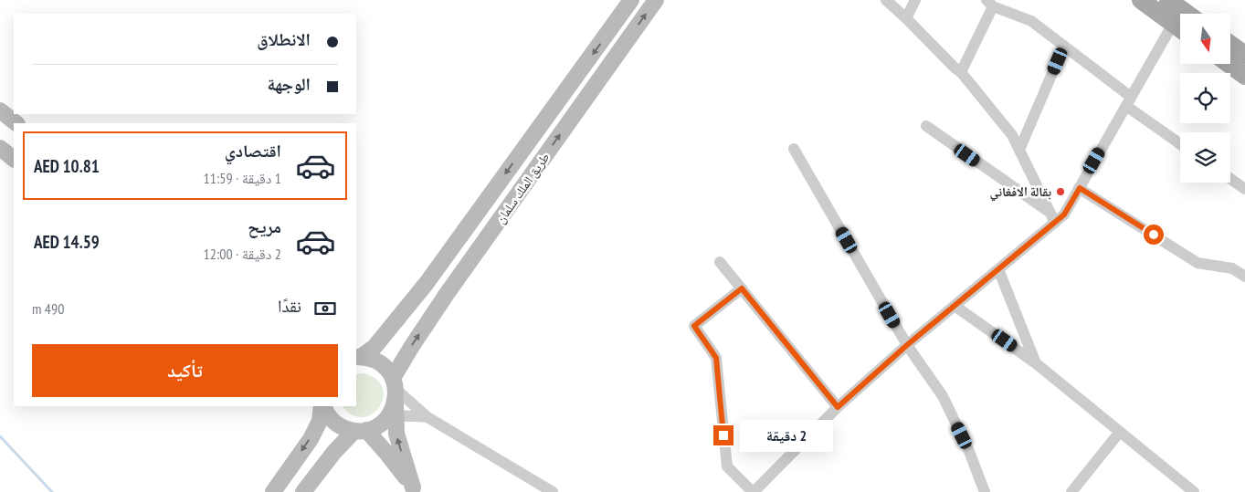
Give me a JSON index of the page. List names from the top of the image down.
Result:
{
  "streets": {
    "main road": ["طريق الملك سلمان"]
  },
  "places": ["بقالة الافغاني"],
  "north": "bottom",
  "page": {
    "banner": ["الانطلاق", "الوجهة"],
    "list": [
      {
        "name": "اقتصادي",
        "note": "1 دقيقة · 11:59",
        "value": "AED 10.81"
      },
      {
        "name": "مريح",
        "note": "2 دقيقة · 12:00",
        "value": "AED 14.59"
      }
    ],
    "pay": ["نقدًا", "490 m"],
    "buttons": "تأكيد",
    "bubble": "2 دقيقة"
  }
}
